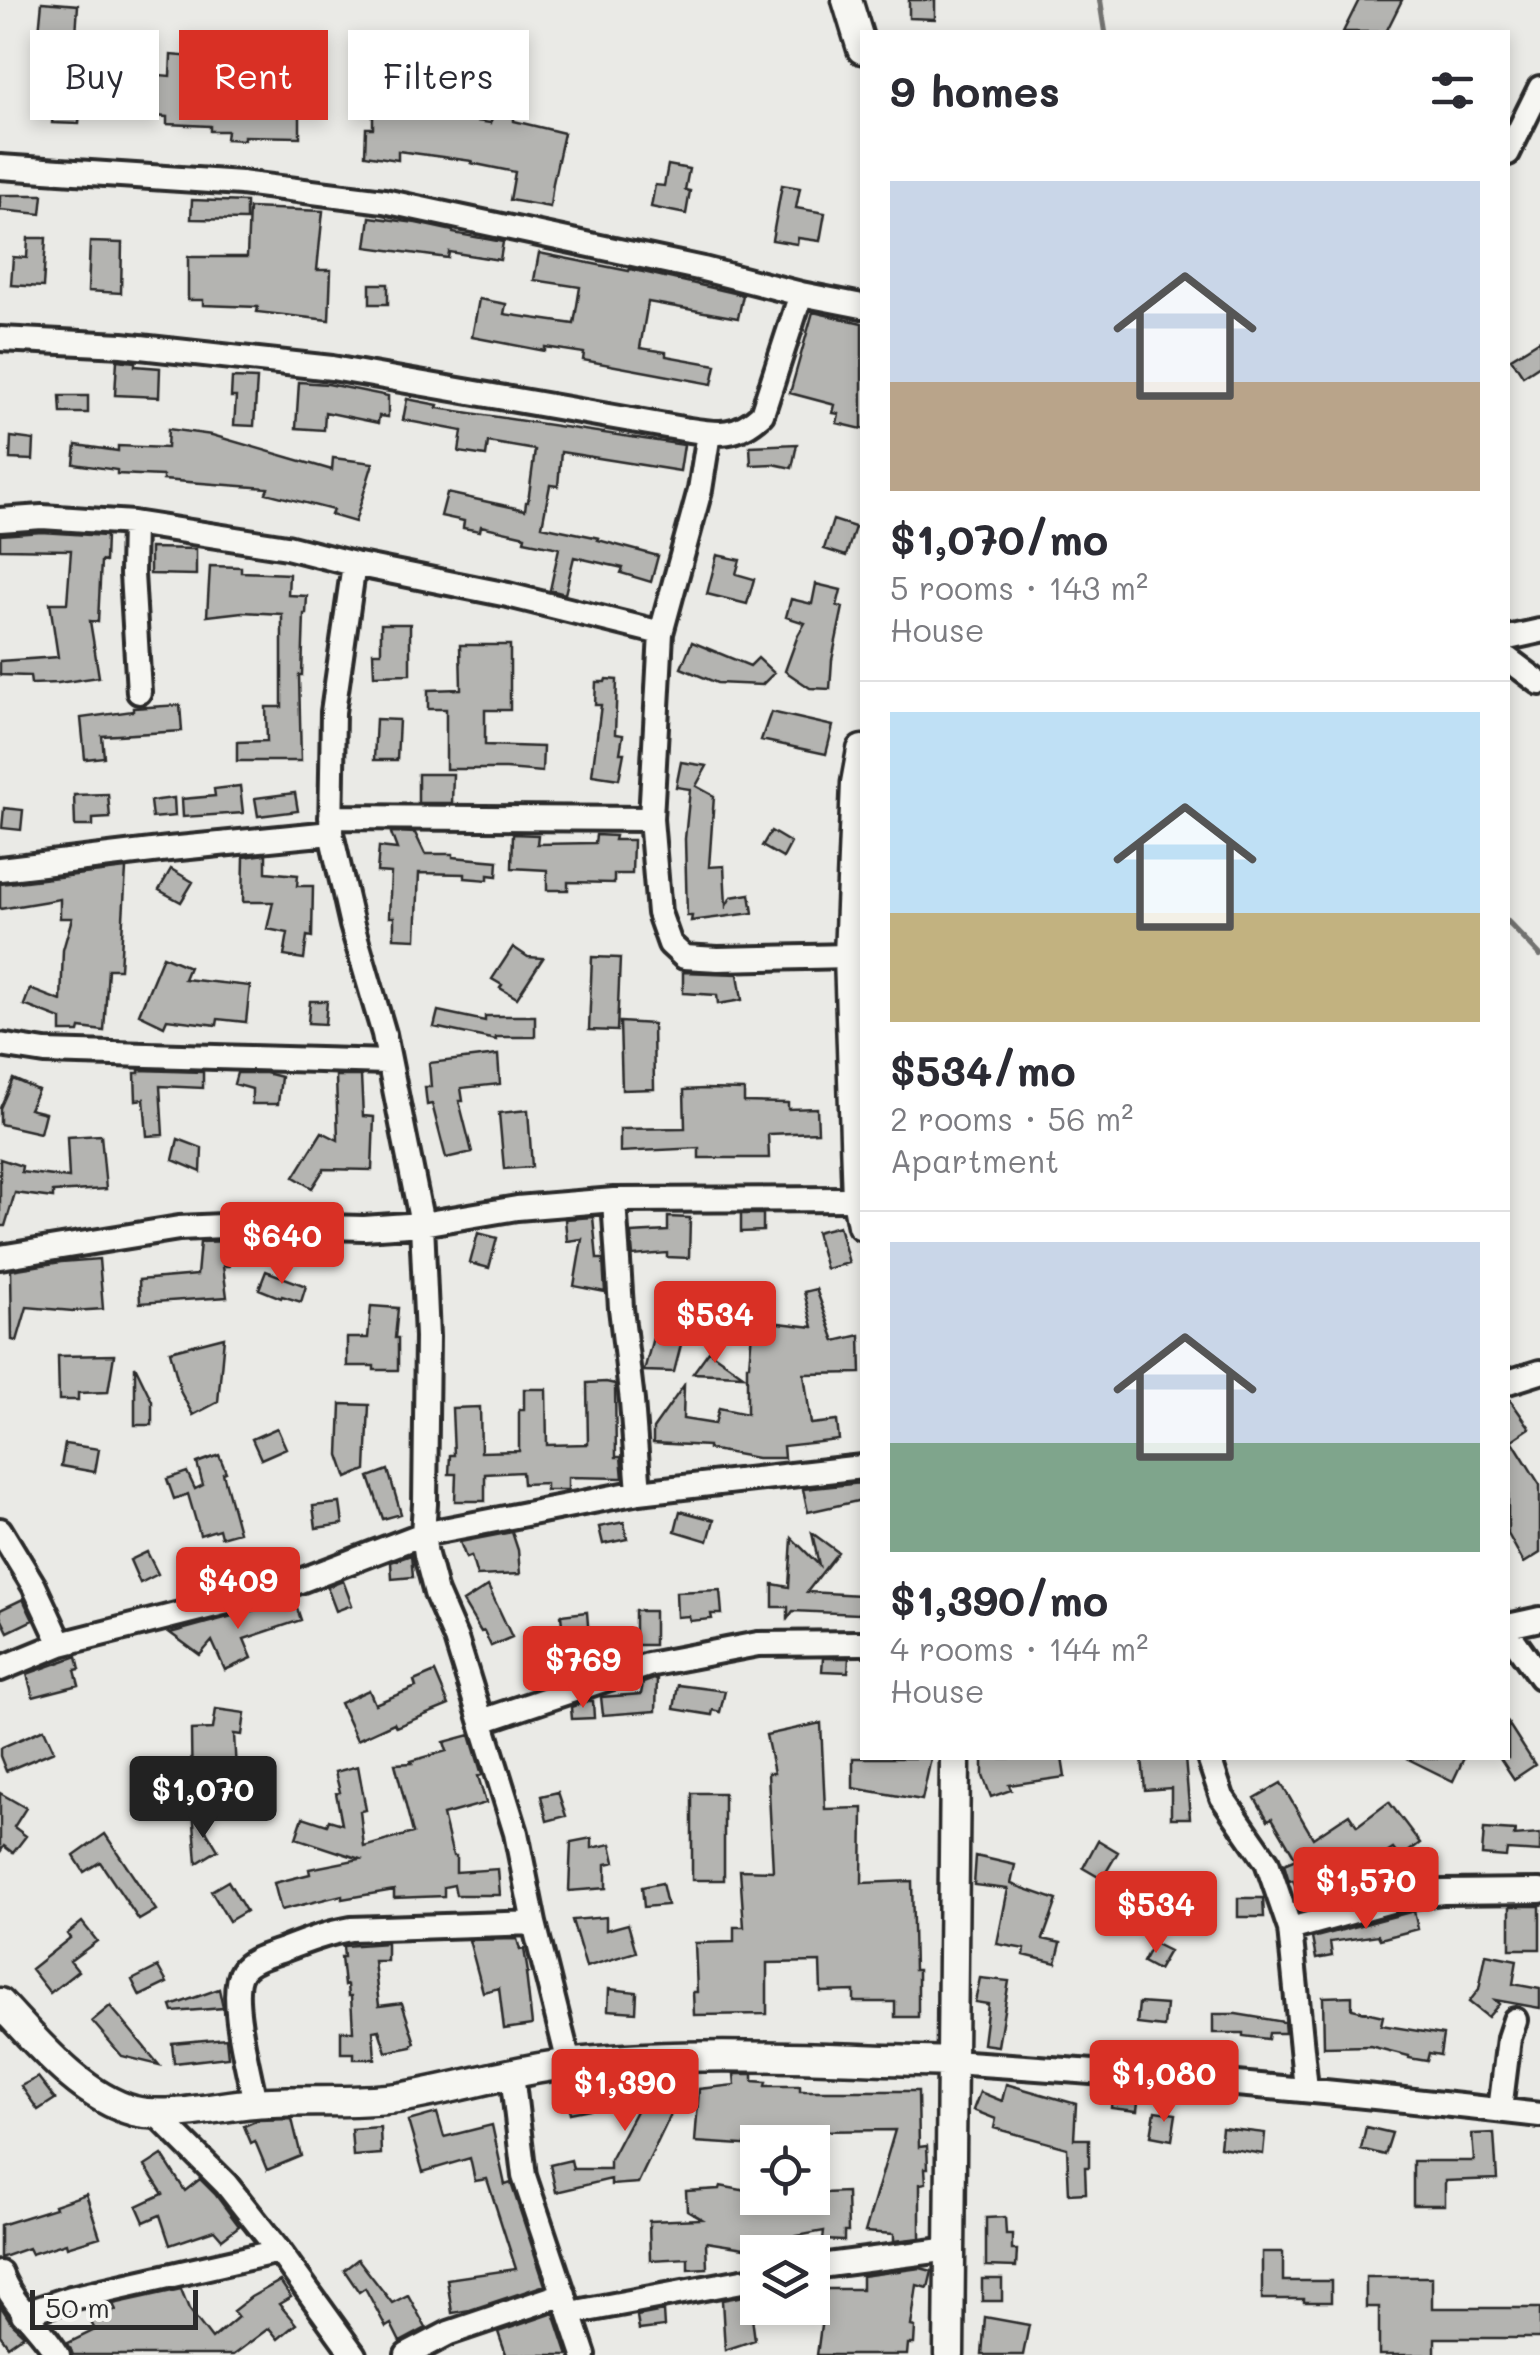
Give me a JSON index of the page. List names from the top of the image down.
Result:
{
  "scale_bar": "50 m",
  "page": {
    "chip": ["Buy", "Rent", "Filters"],
    "heading": "9 homes",
    "list": [
      {
        "name": "$1,070/mo",
        "note": "5 rooms · 143 m² · House"
      },
      {
        "name": "$534/mo",
        "note": "2 rooms · 56 m² · Apartment"
      },
      {
        "name": "$1,390/mo",
        "note": "4 rooms · 144 m² · House"
      }
    ],
    "price": [
      "$640",
      "$534",
      "$409",
      "$769",
      "$1,070",
      "$1,570",
      "$534",
      "$1,080",
      "$1,390"
    ],
    "scale": "50 m"
  }
}
